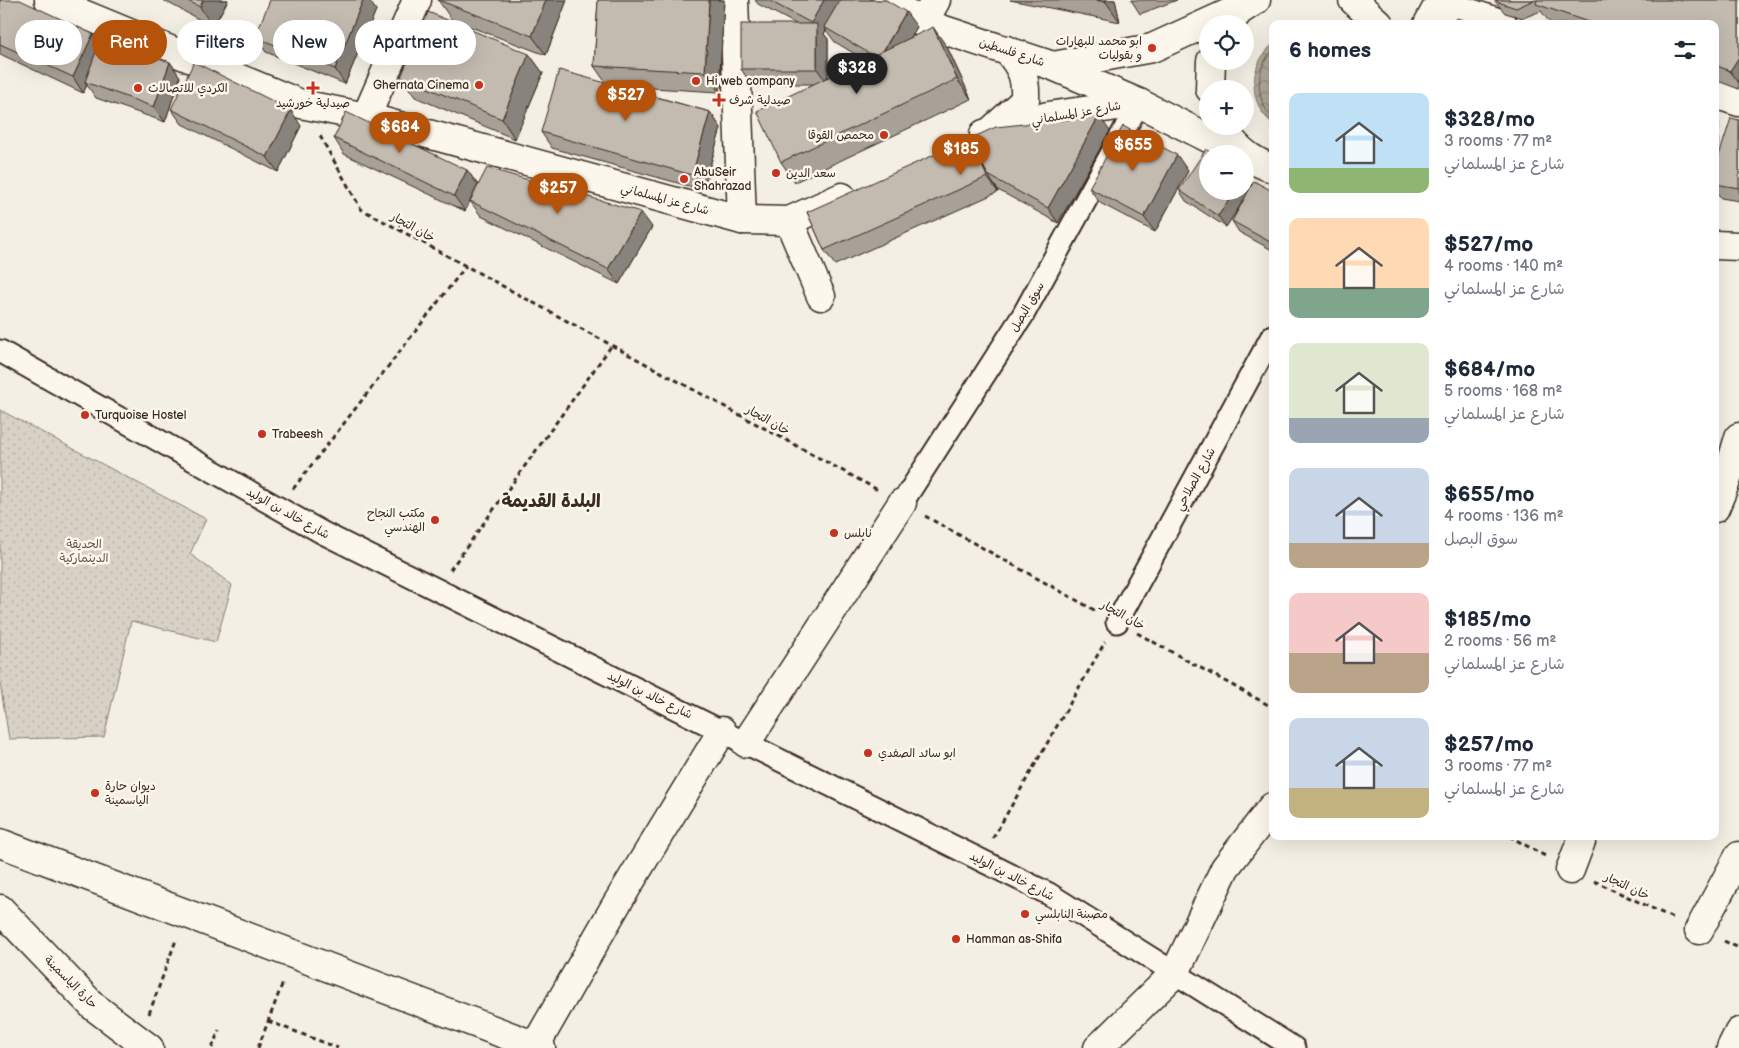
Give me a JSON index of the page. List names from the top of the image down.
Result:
{
  "streets": {
    "street": [
      "شارع فلسطين",
      "شارع عز المسلماني",
      "سوق البصل",
      "شارع الصلاحي",
      "شارع خالد بن الوليد",
      "حارة الياسمينة"
    ],
    "path": ["خان التجار"]
  },
  "crossings": [
    ["شارع فلسطين", "شارع عز المسلماني"],
    ["شارع فلسطين", "سوق البصل"],
    ["شارع عز المسلماني", "خان التجار"],
    ["شارع عز المسلماني", "سوق البصل"],
    ["خان التجار", "سوق البصل"],
    ["خان التجار", "شارع الصلاحي"]
  ],
  "districts": ["البلدة القديمة"],
  "parks": ["الحديقة الدينماركية"],
  "places": {
    "other": [
      "ابو محمد للبهارات و بقوليات",
      "Hi web company",
      "Ghernata Cinema",
      "الكردي للاتصالات",
      "محمص القوقا",
      "سعد الدين",
      "AbuSeir Shahrazad",
      "Turquoise Hostel",
      "Trabeesh",
      "مكتب النجاح الهندسي",
      "نابلس",
      "ابو سائد الصفدي",
      "ديوان حارة الياسمينة",
      "مصبنة النابلسي",
      "Hamman as-Shifa"
    ],
    "health": ["صيدلية خورشيد", "صيدلية شرف"]
  },
  "page": {
    "map_buttons": ["+", "−"],
    "chip": [
      "Buy",
      "Rent",
      "Filters",
      "New",
      "Apartment"
    ],
    "heading": "6 homes",
    "price": [
      "$328",
      "$527",
      "$684",
      "$655",
      "$185",
      "$257"
    ],
    "list": [
      {
        "name": "$328/mo",
        "note": "3 rooms · 77 m² · شارع عز المسلماني"
      },
      {
        "name": "$527/mo",
        "note": "4 rooms · 140 m² · شارع عز المسلماني"
      },
      {
        "name": "$684/mo",
        "note": "5 rooms · 168 m² · شارع عز المسلماني"
      },
      {
        "name": "$655/mo",
        "note": "4 rooms · 136 m² · سوق البصل"
      },
      {
        "name": "$185/mo",
        "note": "2 rooms · 56 m² · شارع عز المسلماني"
      },
      {
        "name": "$257/mo",
        "note": "3 rooms · 77 m² · شارع عز المسلماني"
      }
    ]
  }
}
